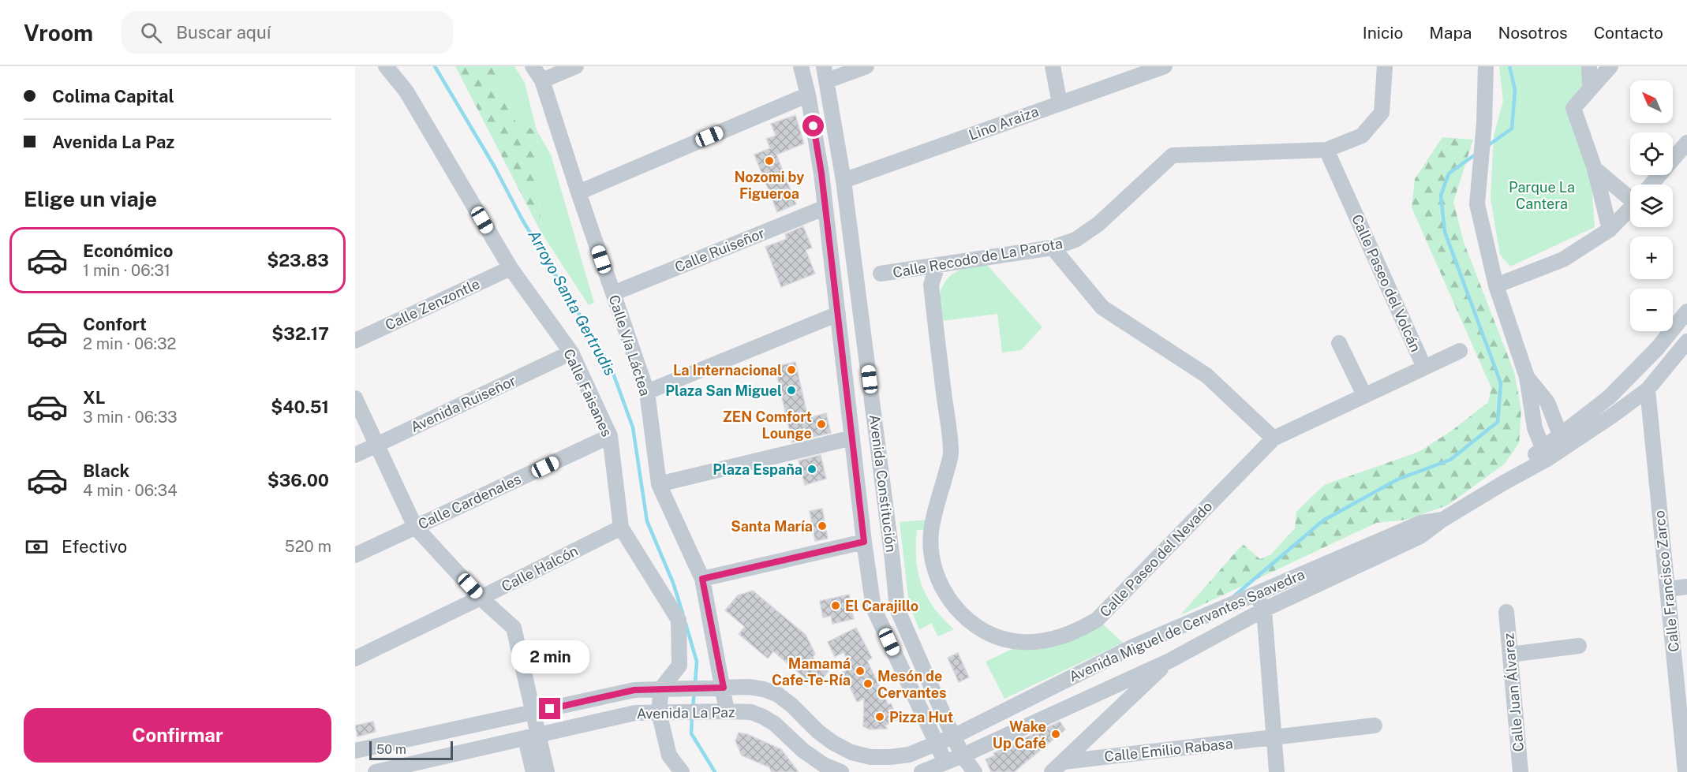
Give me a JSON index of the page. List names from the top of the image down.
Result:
{
  "streets": {
    "street": [
      "Lino Araiza",
      "Calle Ruiseñor",
      "Calle Recodo de La Parota",
      "Calle Paseo del Volcán",
      "Calle Zenzontle",
      "Calle Vía Láctea",
      "Calle Faisanes",
      "Avenida Ruiseñor",
      "Avenida Constitución",
      "Calle Cardenales",
      "Calle Paseo del Nevado",
      "Calle Halcón",
      "Calle Francisco Zarco",
      "Avenida Miguel de Cervantes Saavedra",
      "Calle Juan Álvarez",
      "Avenida La Paz",
      "Calle Emilio Rabasa"
    ]
  },
  "crossings": [
    ["Lino Araiza", "Avenida Constitución"],
    ["Calle Ruiseñor", "Calle Vía Láctea"],
    ["Calle Ruiseñor", "Avenida Constitución"],
    ["Calle Recodo de La Parota", "Calle Paseo del Volcán"],
    ["Calle Recodo de La Parota", "Calle Paseo del Nevado"],
    ["Calle Paseo del Volcán", "Calle Paseo del Nevado"],
    ["Calle Zenzontle", "Calle Faisanes"],
    ["Calle Vía Láctea", "Avenida La Paz"],
    ["Calle Faisanes", "Avenida Ruiseñor"],
    ["Calle Faisanes", "Calle Cardenales"],
    ["Calle Faisanes", "Calle Halcón"],
    ["Calle Faisanes", "Avenida La Paz"],
    ["Avenida Constitución", "Avenida Miguel de Cervantes Saavedra"],
    ["Avenida Constitución", "Avenida La Paz"],
    ["Calle Francisco Zarco", "Avenida Miguel de Cervantes Saavedra"],
    ["Avenida Miguel de Cervantes Saavedra", "Avenida La Paz"]
  ],
  "water": ["Arroyo Santa Gertrudis"],
  "parks": ["Parque La Cantera"],
  "places": [
    "Nozomi by Figueroa",
    "La Internacional",
    "Plaza San Miguel",
    "ZEN Comfort Lounge",
    "Plaza España",
    "Santa María",
    "El Carajillo",
    "Mamamá Cafe-Te-Ría",
    "Mesón de Cervantes",
    "Pizza Hut",
    "Wake Up Café"
  ],
  "scale_bar": "50 m",
  "north": "top left",
  "page": {
    "header": "Vroom",
    "search": "Buscar aquí",
    "nav": [
      "Inicio",
      "Mapa",
      "Nosotros",
      "Contacto"
    ],
    "banner": ["Colima Capital", "Avenida La Paz"],
    "map_buttons": ["+", "−"],
    "heading": "Elige un viaje",
    "list": [
      {
        "name": "Económico",
        "note": "1 min · 06:31",
        "value": "$23.83"
      },
      {
        "name": "Confort",
        "note": "2 min · 06:32",
        "value": "$32.17"
      },
      {
        "name": "XL",
        "note": "3 min · 06:33",
        "value": "$40.51"
      },
      {
        "name": "Black",
        "note": "4 min · 06:34",
        "value": "$36.00"
      }
    ],
    "pay": ["Efectivo", "520 m"],
    "bubble": "2 min",
    "buttons": "Confirmar",
    "scale": "50 m"
  }
}
